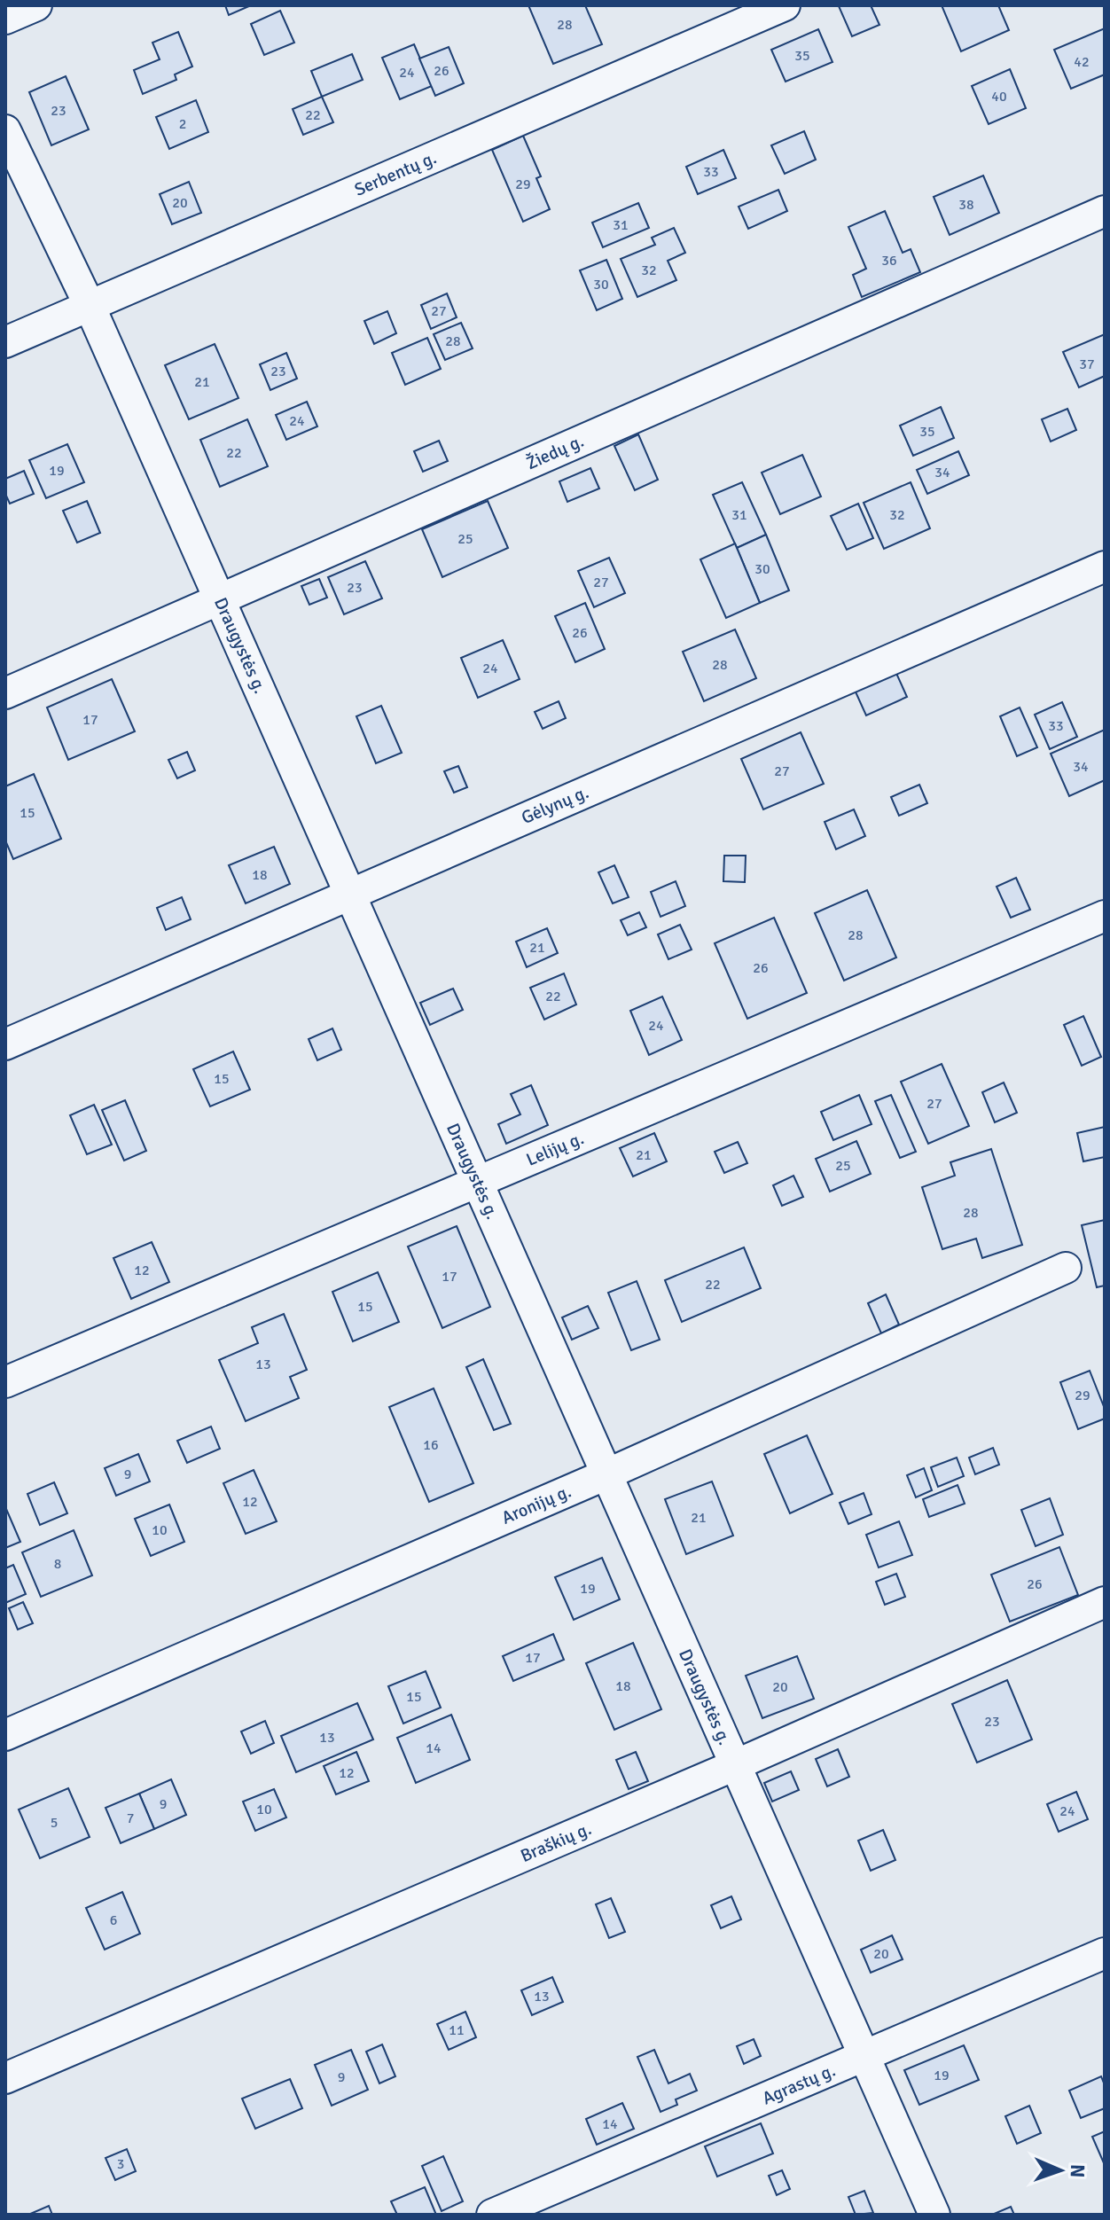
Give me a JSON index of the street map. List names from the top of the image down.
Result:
{
  "streets": {
    "street": [
      "Serbentų g.",
      "Žiedų g.",
      "Draugystės g.",
      "Gėlynų g.",
      "Lelijų g.",
      "Aronijų g.",
      "Braškių g.",
      "Agrastų g."
    ]
  },
  "crossings": [
    ["Serbentų g.", "Draugystės g."],
    ["Žiedų g.", "Draugystės g."],
    ["Draugystės g.", "Gėlynų g."],
    ["Draugystės g.", "Lelijų g."],
    ["Draugystės g.", "Aronijų g."],
    ["Draugystės g.", "Braškių g."],
    ["Draugystės g.", "Agrastų g."]
  ],
  "house_numbers": [
    "28",
    "35",
    "42",
    "26",
    "24",
    "40",
    "23",
    "22",
    "2",
    "33",
    "29",
    "20",
    "38",
    "31",
    "36",
    "32",
    "30",
    "27",
    "28",
    "37",
    "23",
    "21",
    "24",
    "35",
    "22",
    "19",
    "34",
    "31",
    "32",
    "25",
    "30",
    "27",
    "23",
    "26",
    "28",
    "24",
    "17",
    "33",
    "34",
    "27",
    "15",
    "18",
    "28",
    "21",
    "26",
    "22",
    "24",
    "15",
    "27",
    "21",
    "25",
    "28",
    "12",
    "17",
    "22",
    "15",
    "13",
    "29",
    "16",
    "9",
    "12",
    "21",
    "10",
    "8",
    "26",
    "19",
    "17",
    "18",
    "20",
    "15",
    "23",
    "13",
    "14",
    "12",
    "9",
    "10",
    "24",
    "7",
    "5",
    "6",
    "20",
    "13",
    "11",
    "19",
    "9",
    "14",
    "3"
  ],
  "north": "right"
}
